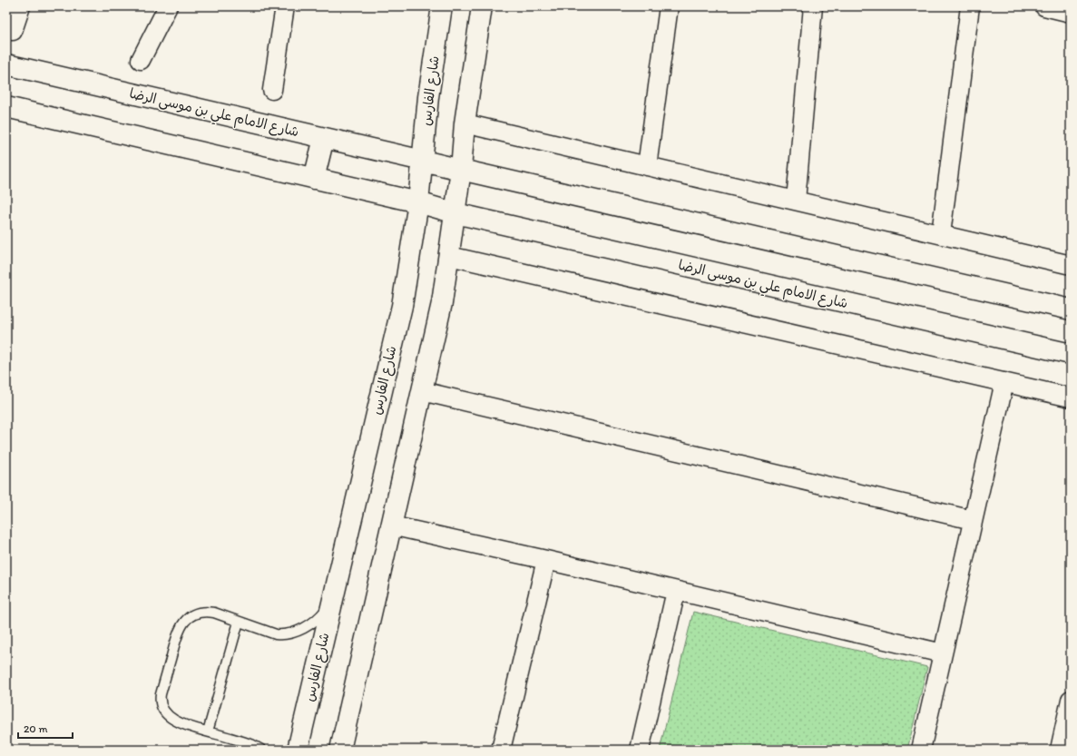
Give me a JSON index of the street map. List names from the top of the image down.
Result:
{
  "streets": {
    "main road": ["شارع الفارس", "شارع الامام علي بن موسى الرضا"]
  },
  "crossings": [
    ["شارع الفارس", "شارع الامام علي بن موسى الرضا"]
  ],
  "scale_bar": "20 m"
}
